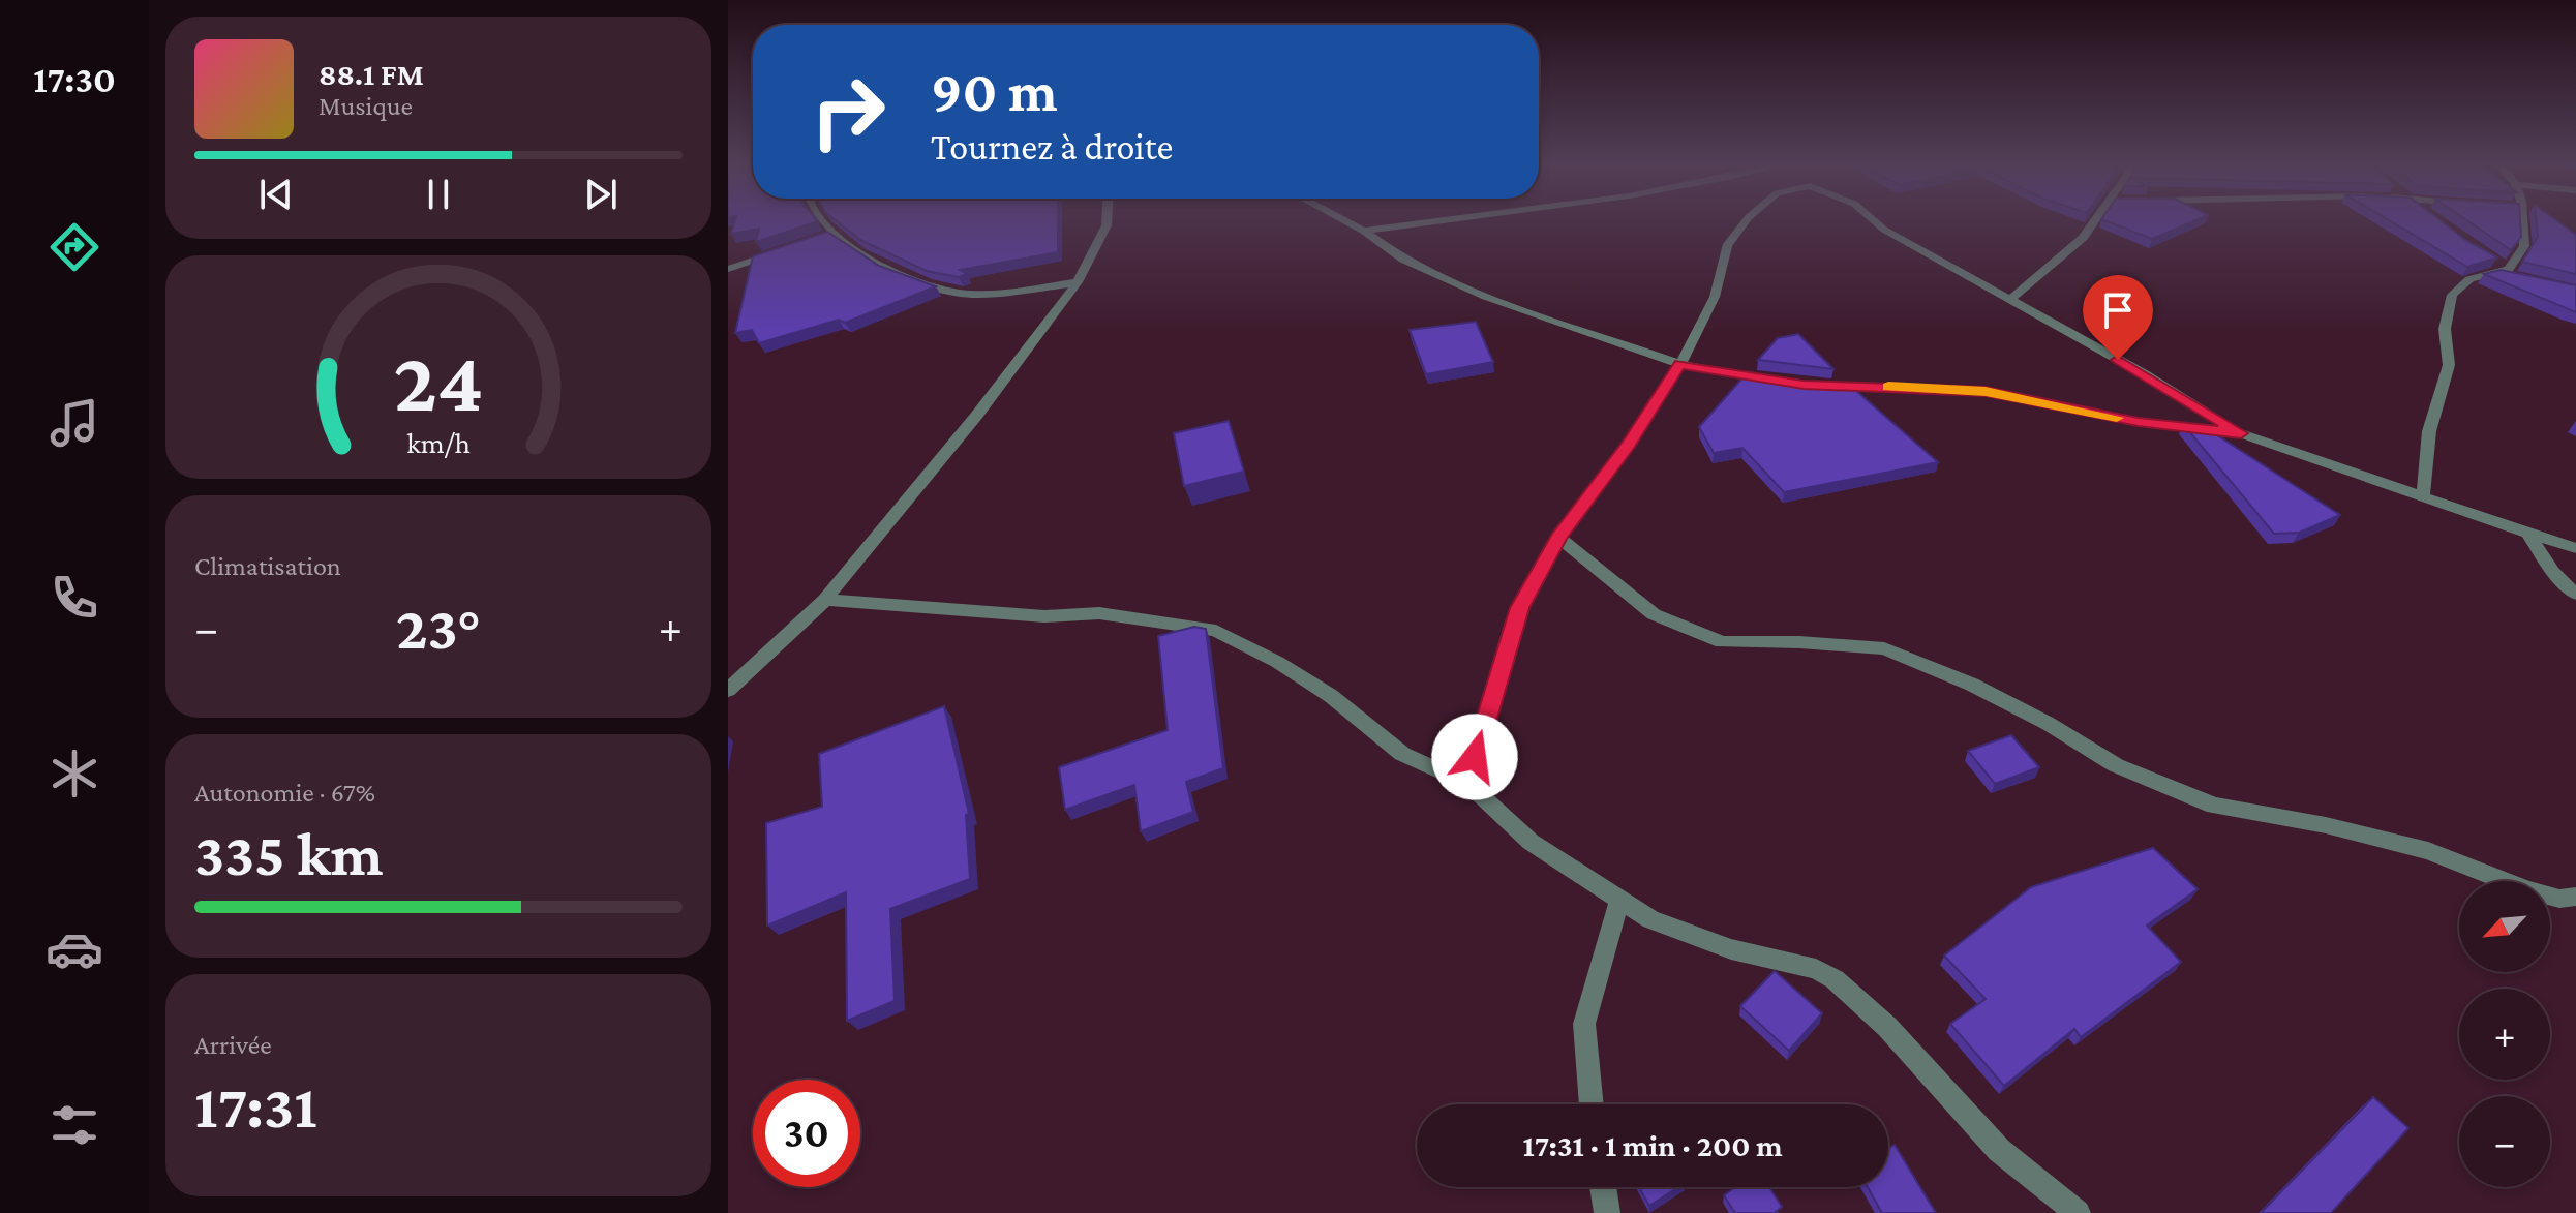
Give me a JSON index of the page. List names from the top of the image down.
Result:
{
  "north": "bottom left",
  "page": {
    "tabs": "17:30",
    "turn": ["90 m", "Tournez à droite"],
    "song": ["88.1 FM", "Musique"],
    "tile": [
      "Climatisation",
      ["Autonomie · 67%", "335 km"],
      ["Arrivée", "17:31"]
    ],
    "heat": ["−", "23°", "+"],
    "map_buttons": ["+", "−"],
    "limit": "30",
    "trip": "17:31 · 1 min · 200 m",
    "gauge": ["24", "km/h"]
  }
}
